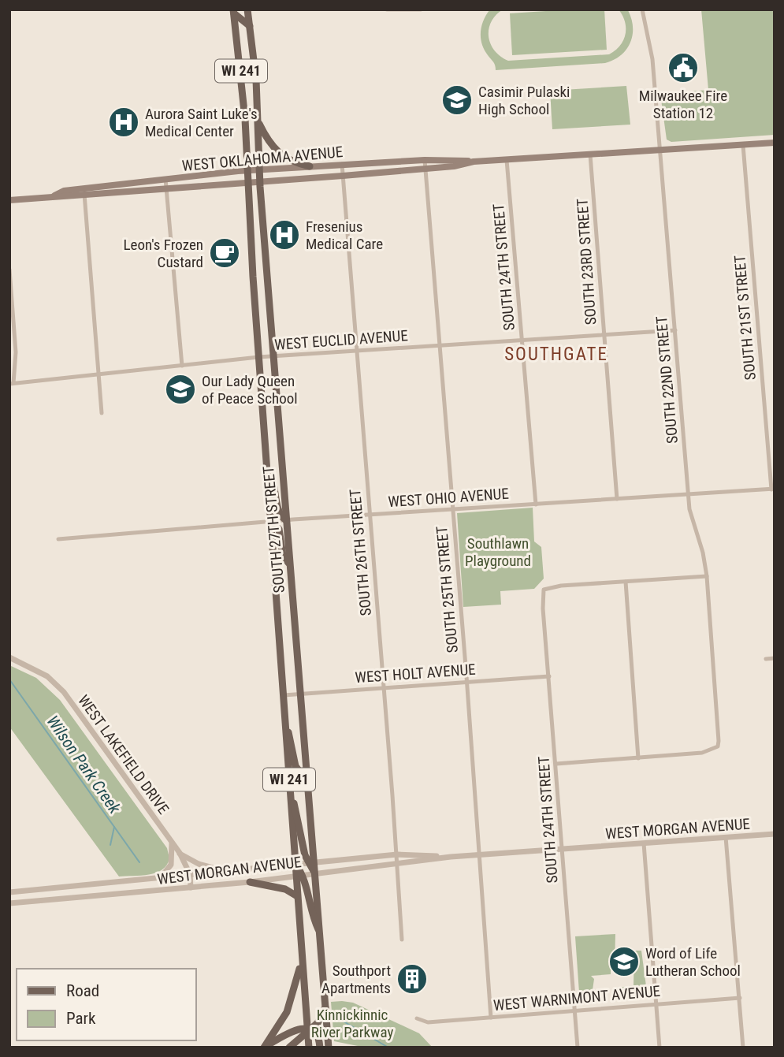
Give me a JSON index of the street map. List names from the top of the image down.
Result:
{
  "streets": {
    "main road": ["WI 241", "WEST OKLAHOMA AVENUE", "SOUTH 27TH STREET"],
    "street": [
      "SOUTH 23RD STREET",
      "SOUTH 24TH STREET",
      "SOUTH 21ST STREET",
      "WEST EUCLID AVENUE",
      "SOUTH 22ND STREET",
      "WEST OHIO AVENUE",
      "SOUTH 26TH STREET",
      "SOUTH 25TH STREET",
      "WEST HOLT AVENUE",
      "WEST LAKEFIELD DRIVE",
      "WEST MORGAN AVENUE",
      "WEST WARNIMONT AVENUE"
    ]
  },
  "crossings": [
    ["WEST OKLAHOMA AVENUE", "SOUTH 23RD STREET"],
    ["WEST OKLAHOMA AVENUE", "SOUTH 24TH STREET"],
    ["WEST OKLAHOMA AVENUE", "SOUTH 21ST STREET"],
    ["WEST OKLAHOMA AVENUE", "SOUTH 22ND STREET"],
    ["WEST OKLAHOMA AVENUE", "SOUTH 27TH STREET"],
    ["WEST OKLAHOMA AVENUE", "SOUTH 26TH STREET"],
    ["WEST OKLAHOMA AVENUE", "SOUTH 25TH STREET"],
    ["SOUTH 23RD STREET", "WEST EUCLID AVENUE"],
    ["SOUTH 23RD STREET", "WEST OHIO AVENUE"],
    ["SOUTH 24TH STREET", "WEST EUCLID AVENUE"],
    ["SOUTH 24TH STREET", "WEST OHIO AVENUE"],
    ["SOUTH 24TH STREET", "WEST HOLT AVENUE"],
    ["SOUTH 24TH STREET", "WEST MORGAN AVENUE"],
    ["SOUTH 24TH STREET", "WEST WARNIMONT AVENUE"],
    ["SOUTH 21ST STREET", "WEST OHIO AVENUE"],
    ["WEST EUCLID AVENUE", "SOUTH 22ND STREET"],
    ["WEST EUCLID AVENUE", "SOUTH 27TH STREET"],
    ["WEST EUCLID AVENUE", "SOUTH 26TH STREET"],
    ["WEST EUCLID AVENUE", "SOUTH 25TH STREET"],
    ["SOUTH 22ND STREET", "WEST OHIO AVENUE"],
    ["WEST OHIO AVENUE", "SOUTH 27TH STREET"],
    ["WEST OHIO AVENUE", "SOUTH 26TH STREET"],
    ["WEST OHIO AVENUE", "SOUTH 25TH STREET"],
    ["SOUTH 27TH STREET", "WEST HOLT AVENUE"],
    ["SOUTH 27TH STREET", "WEST MORGAN AVENUE"],
    ["SOUTH 26TH STREET", "WEST HOLT AVENUE"],
    ["SOUTH 26TH STREET", "WEST MORGAN AVENUE"],
    ["SOUTH 25TH STREET", "WEST HOLT AVENUE"],
    ["SOUTH 25TH STREET", "WEST MORGAN AVENUE"],
    ["SOUTH 25TH STREET", "WEST WARNIMONT AVENUE"],
    ["WEST LAKEFIELD DRIVE", "WEST MORGAN AVENUE"]
  ],
  "districts": ["SOUTHGATE"],
  "water": ["Wilson Park Creek"],
  "parks": ["Southlawn Playground", "Kinnickinnic River Parkway"],
  "places": {
    "public building": ["Milwaukee Fire Station 12"],
    "school or university": ["Casimir Pulaski High School", "Our Lady Queen of Peace School", "Word of Life Lutheran School"],
    "hospital": ["Aurora Saint Luke's Medical Center", "Fresenius Medical Care"],
    "cafe": ["Leon's Frozen Custard"],
    "building": ["Southport Apartments"]
  },
  "legend": ["Road", "Park"]
}
